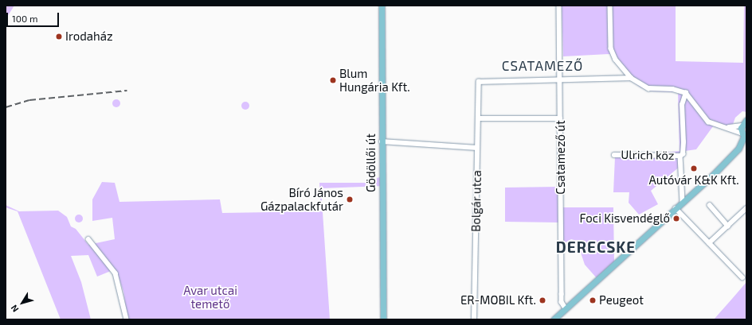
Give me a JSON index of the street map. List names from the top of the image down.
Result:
{
  "streets": {
    "main road": ["Gödöllői út"],
    "street": ["Ulrich köz", "Csatamező út", "Bolgár utca"]
  },
  "crossings": [
    ["Csatamező út", "Bolgár utca"]
  ],
  "districts": ["CSATAMEZŐ", "DERECSKE"],
  "parks": ["Avar utcai temető"],
  "places": [
    "Irodaház",
    "Blum Hungária Kft.",
    "Autóvár K&K Kft.",
    "Bíró János Gázpalackfutár",
    "Foci Kisvendéglő",
    "ER-MOBIL Kft.",
    "Peugeot"
  ],
  "scale_bar": "100 m",
  "north": "bottom left"
}
